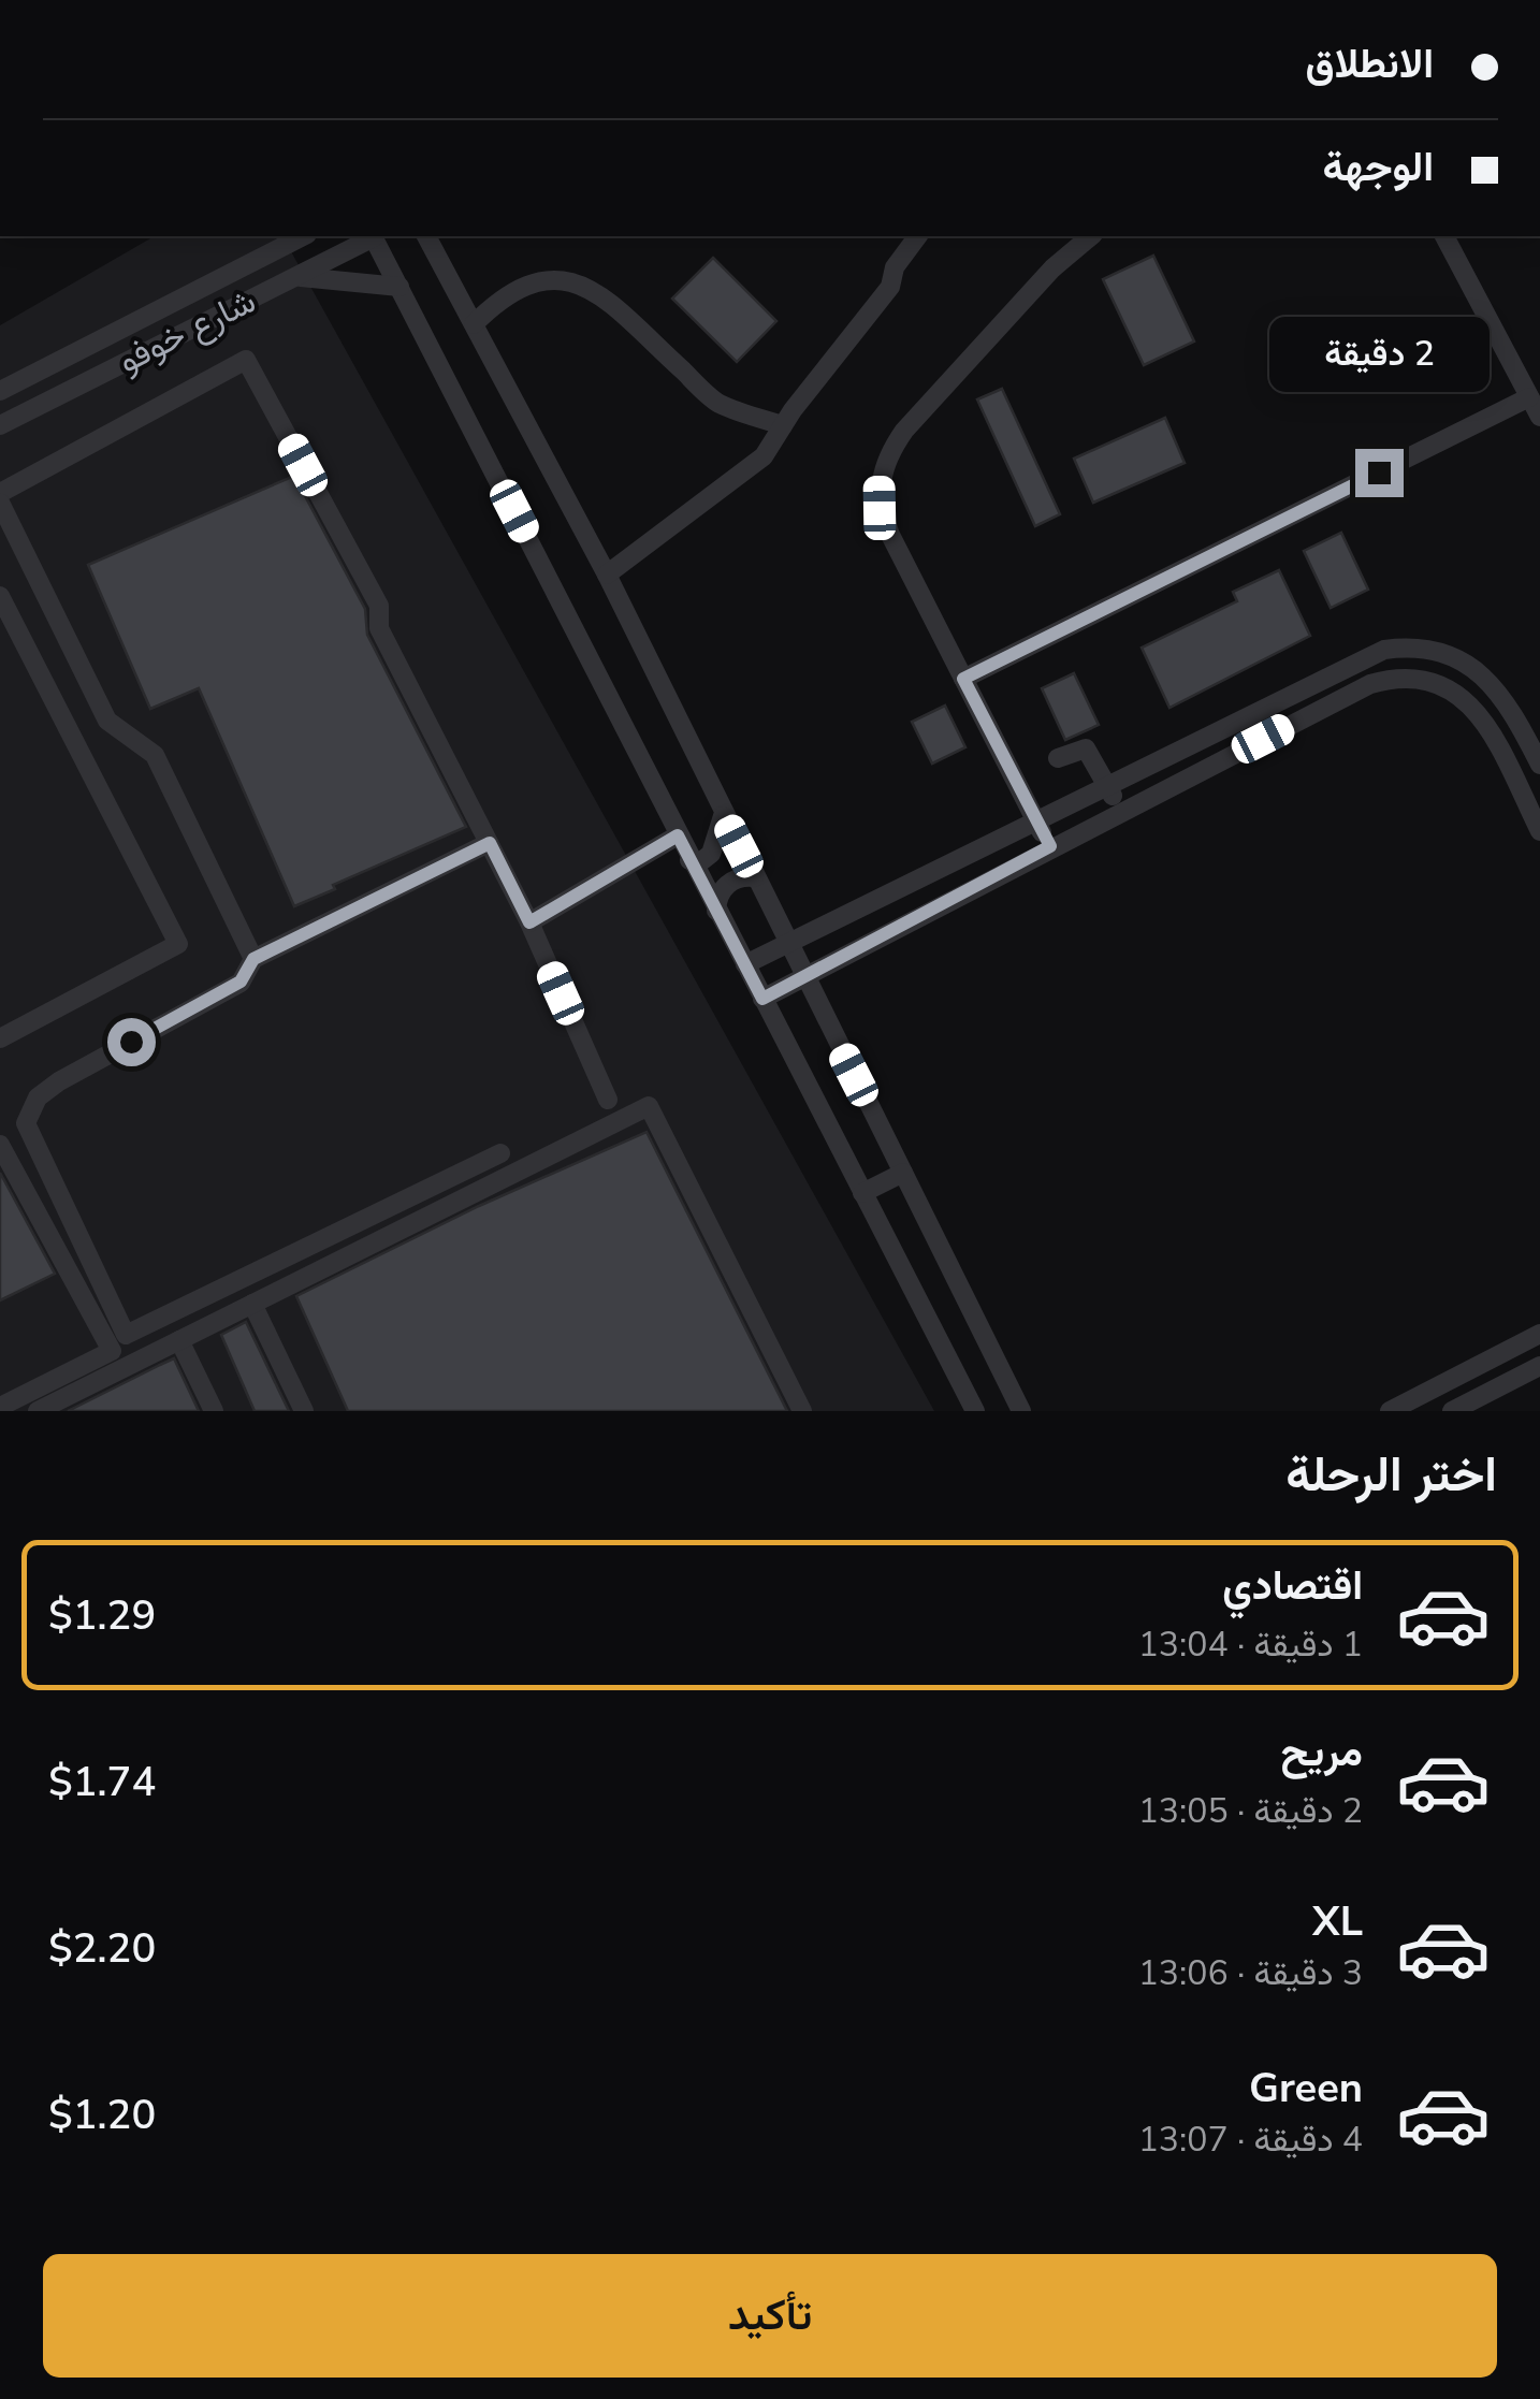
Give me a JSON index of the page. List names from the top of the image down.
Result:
{
  "streets": {
    "street": ["شارع خوفو"]
  },
  "page": {
    "banner": ["الانطلاق", "الوجهة"],
    "bubble": "2 دقيقة",
    "heading": "اختر الرحلة",
    "list": [
      {
        "name": "اقتصادي",
        "note": "1 دقيقة · 13:04",
        "value": "$1.29"
      },
      {
        "name": "مريح",
        "note": "2 دقيقة · 13:05",
        "value": "$1.74"
      },
      {
        "name": "XL",
        "note": "3 دقيقة · 13:06",
        "value": "$2.20"
      },
      {
        "name": "Green",
        "note": "4 دقيقة · 13:07",
        "value": "$1.20"
      }
    ],
    "buttons": "تأكيد"
  }
}
